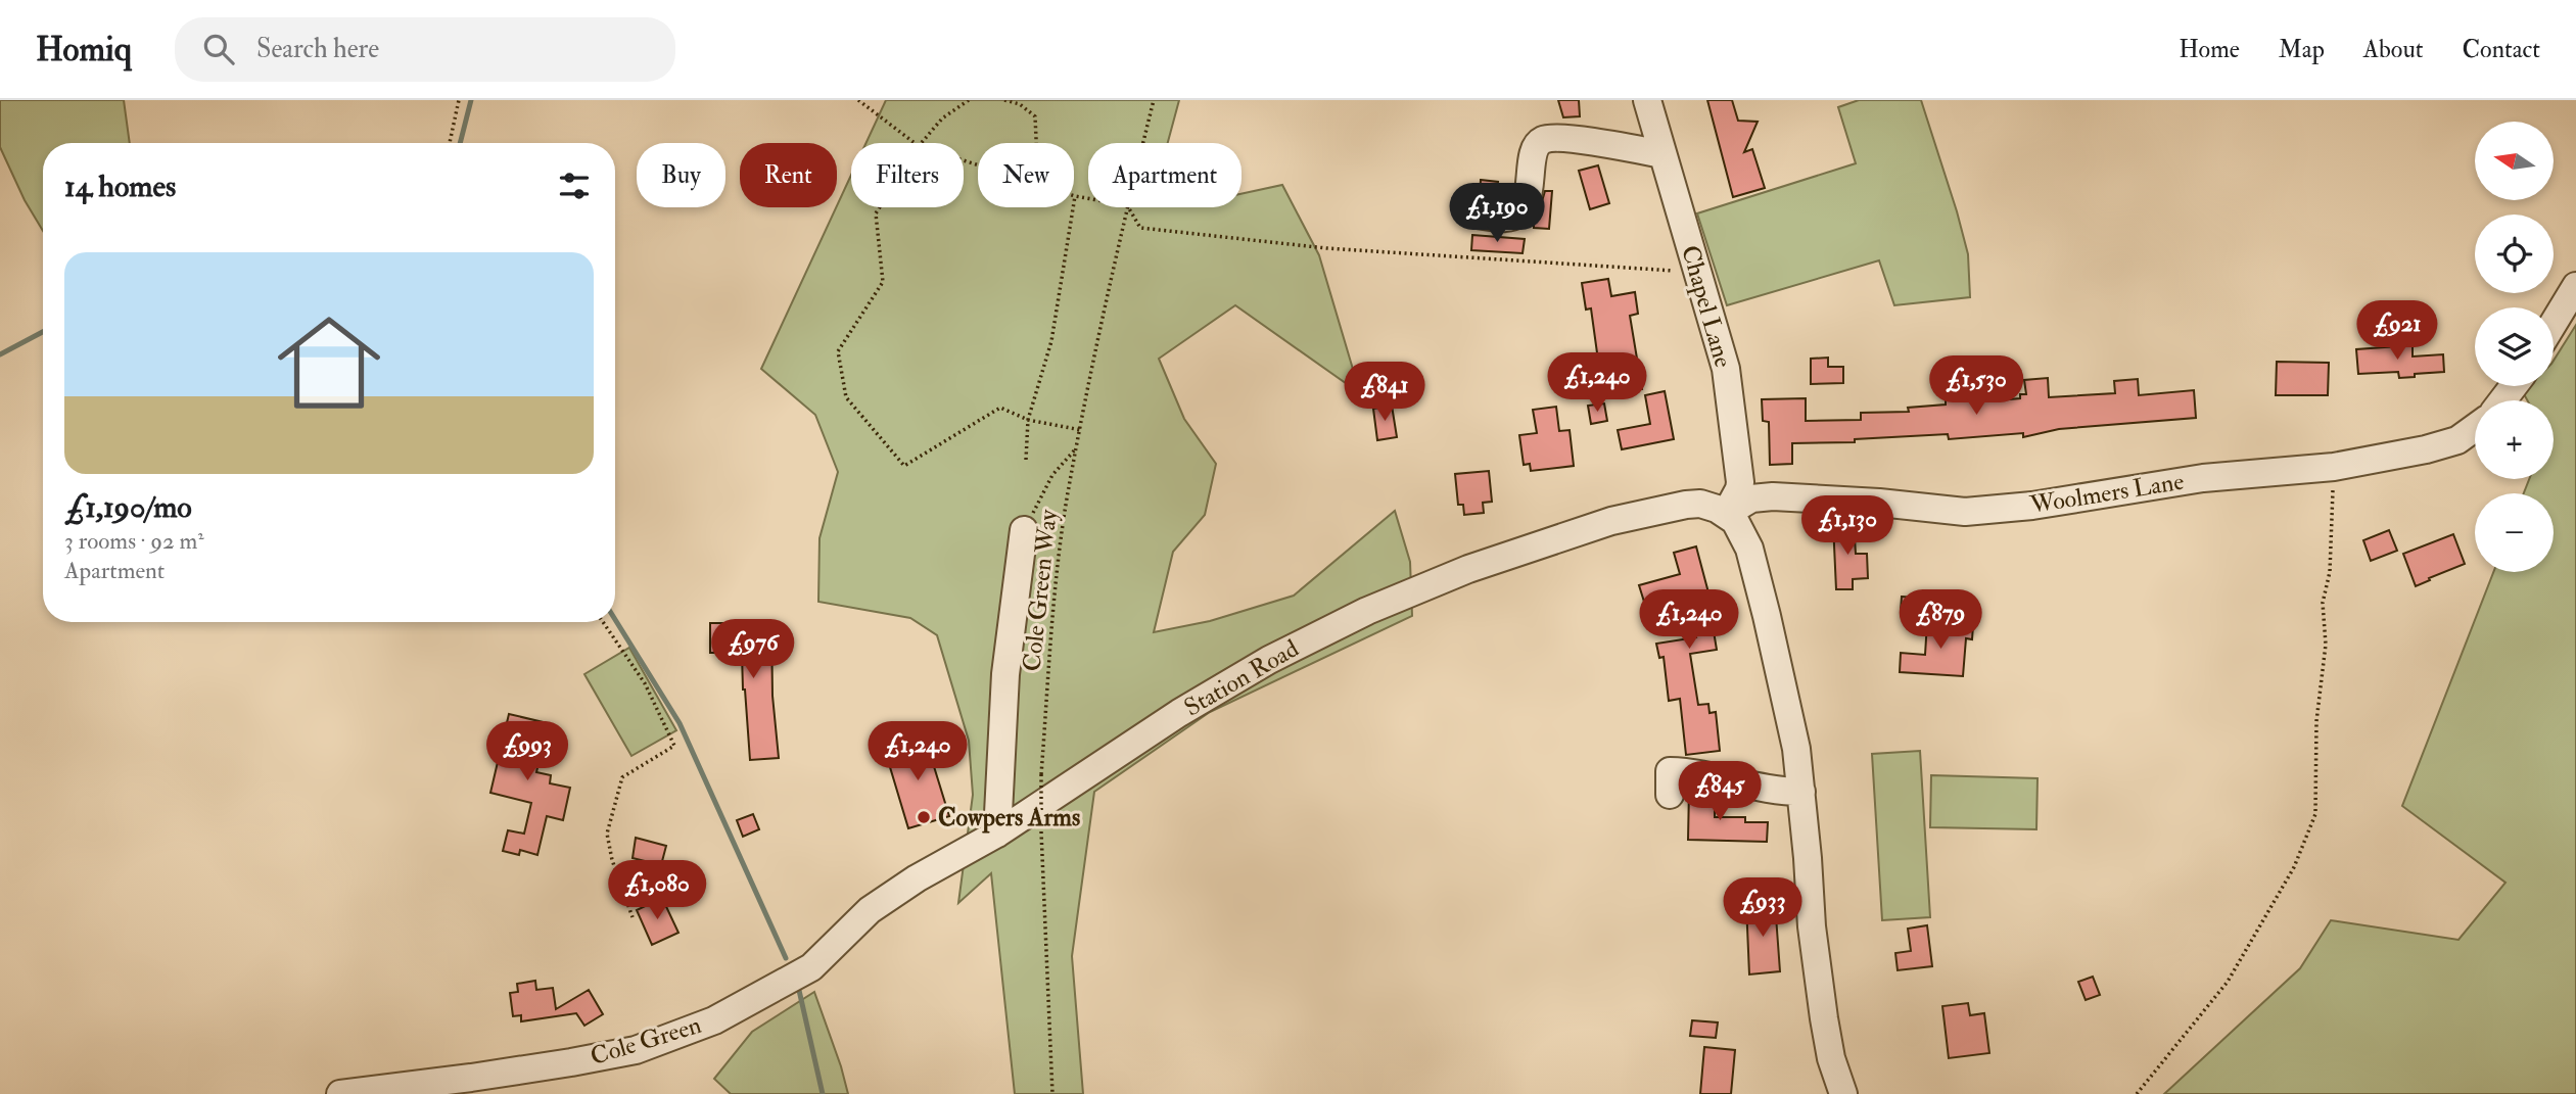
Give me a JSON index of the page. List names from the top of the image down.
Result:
{
  "streets": {
    "street": [
      "Chapel Lane",
      "Woolmers Lane",
      "Station Road",
      "Cole Green"
    ],
    "path": ["Cole Green Way"]
  },
  "crossings": [
    ["Chapel Lane", "Woolmers Lane"],
    ["Chapel Lane", "Station Road"],
    ["Woolmers Lane", "Station Road"],
    ["Station Road", "Cole Green"]
  ],
  "places": ["Cowpers Arms"],
  "north": "left",
  "page": {
    "header": "Homiq",
    "search": "Search here",
    "nav": [
      "Home",
      "Map",
      "About",
      "Contact"
    ],
    "map_buttons": ["+", "−"],
    "chip": [
      "Buy",
      "Rent",
      "Filters",
      "New",
      "Apartment"
    ],
    "heading": "14 homes",
    "price": [
      "£1,190",
      "£921",
      "£1,240",
      "£1,530",
      "£841",
      "£1,130",
      "£1,240",
      "£879",
      "£976",
      "£993",
      "£1,240",
      "£845",
      "£1,080",
      "£933"
    ],
    "list": [
      {
        "name": "£1,190/mo",
        "note": "3 rooms · 92 m² · Apartment"
      }
    ]
  }
}
